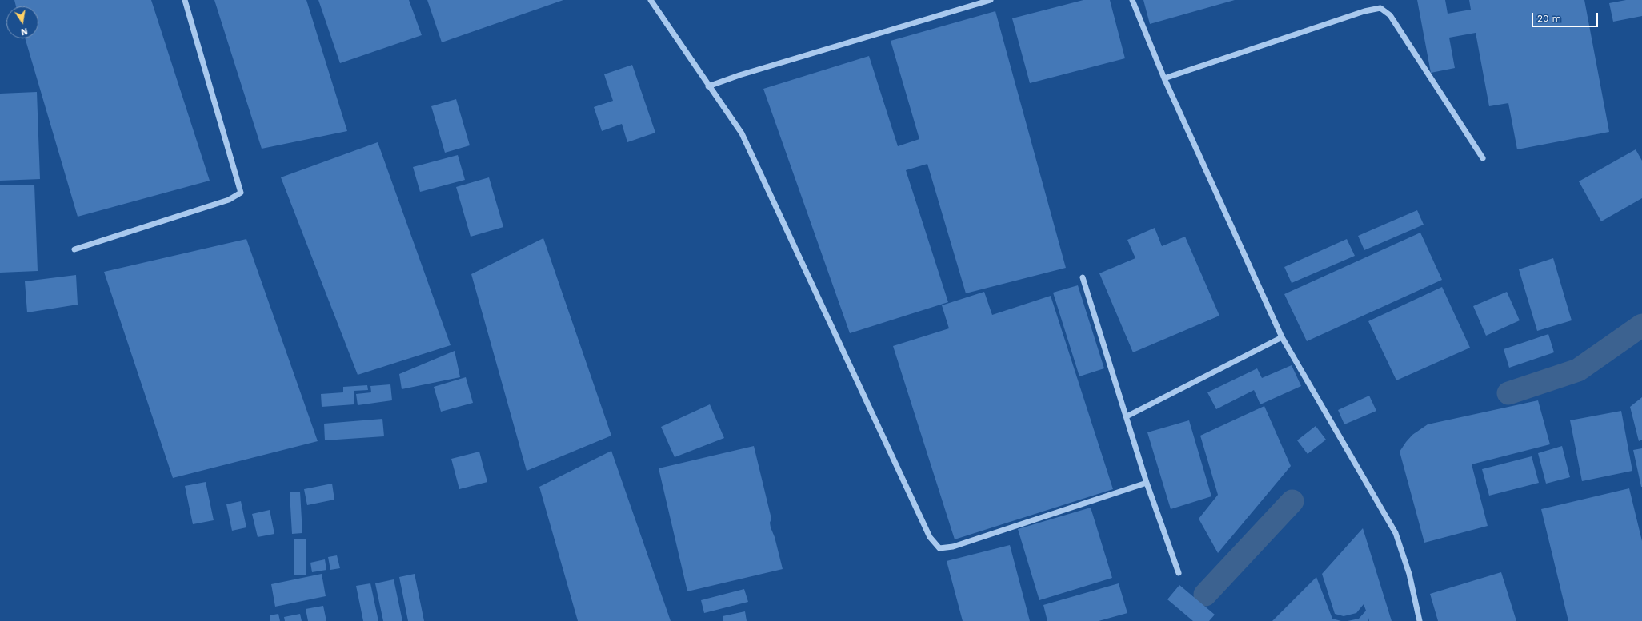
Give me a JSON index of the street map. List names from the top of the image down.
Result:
{
  "scale_bar": "20 m",
  "north": "bottom"
}
